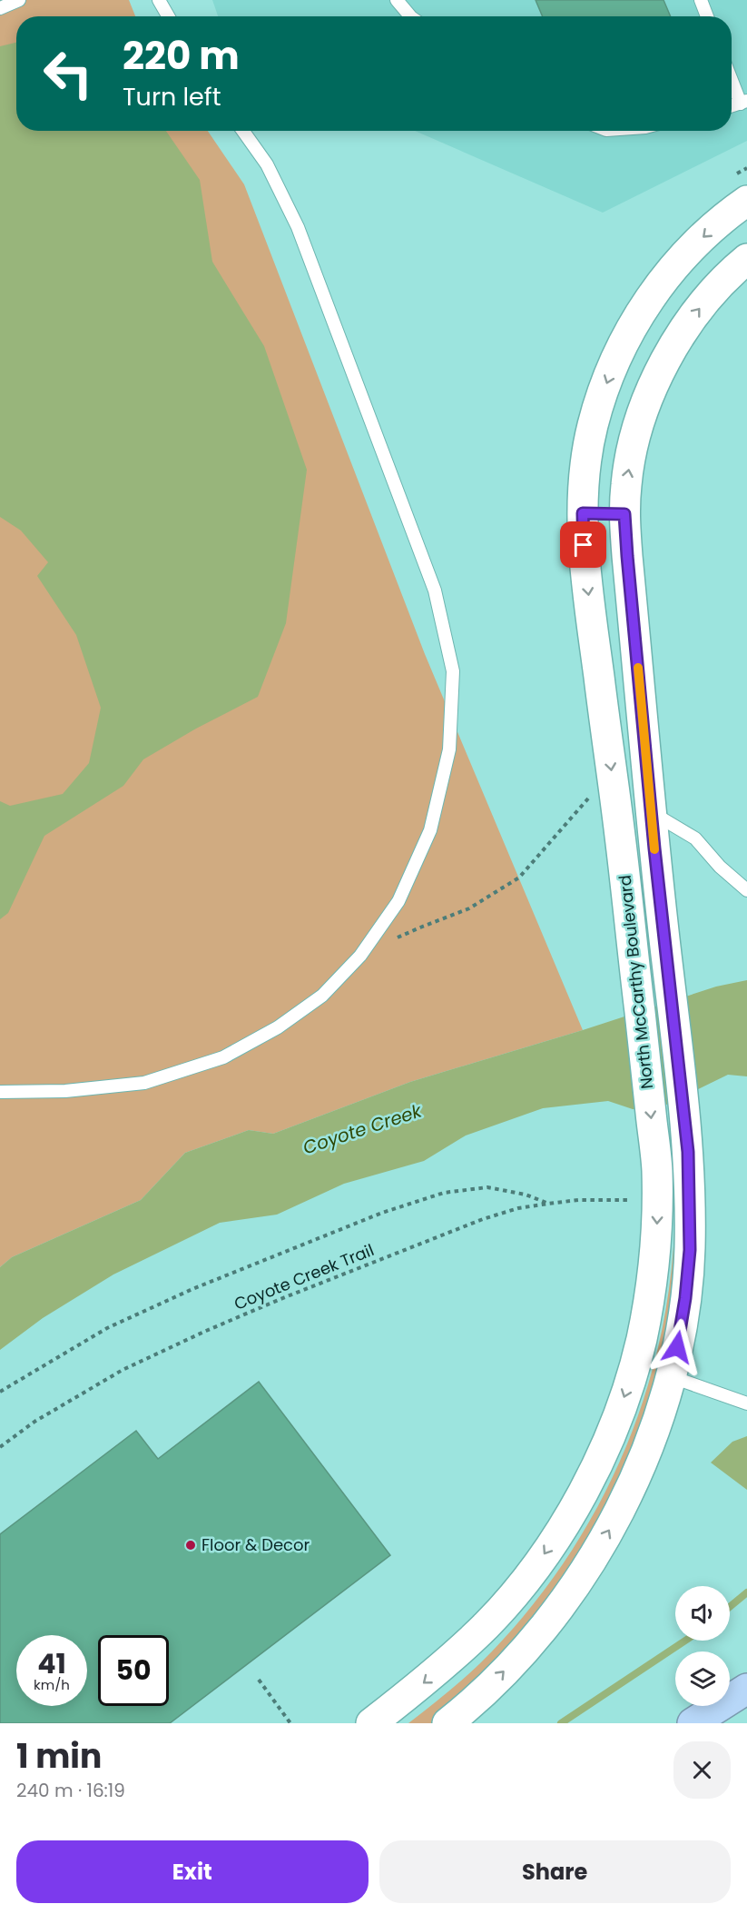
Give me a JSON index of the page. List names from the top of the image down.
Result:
{
  "streets": {
    "main road": ["North McCarthy Boulevard"],
    "path": ["Coyote Creek Trail"]
  },
  "water": ["Coyote Creek"],
  "places": ["Floor & Decor"],
  "page": {
    "turn": ["220 m", "Turn left"],
    "speed": "41 km/h",
    "limit": "50",
    "heading": ["1 min", "240 m · 16:19"],
    "buttons": ["Exit", "Share"]
  }
}
